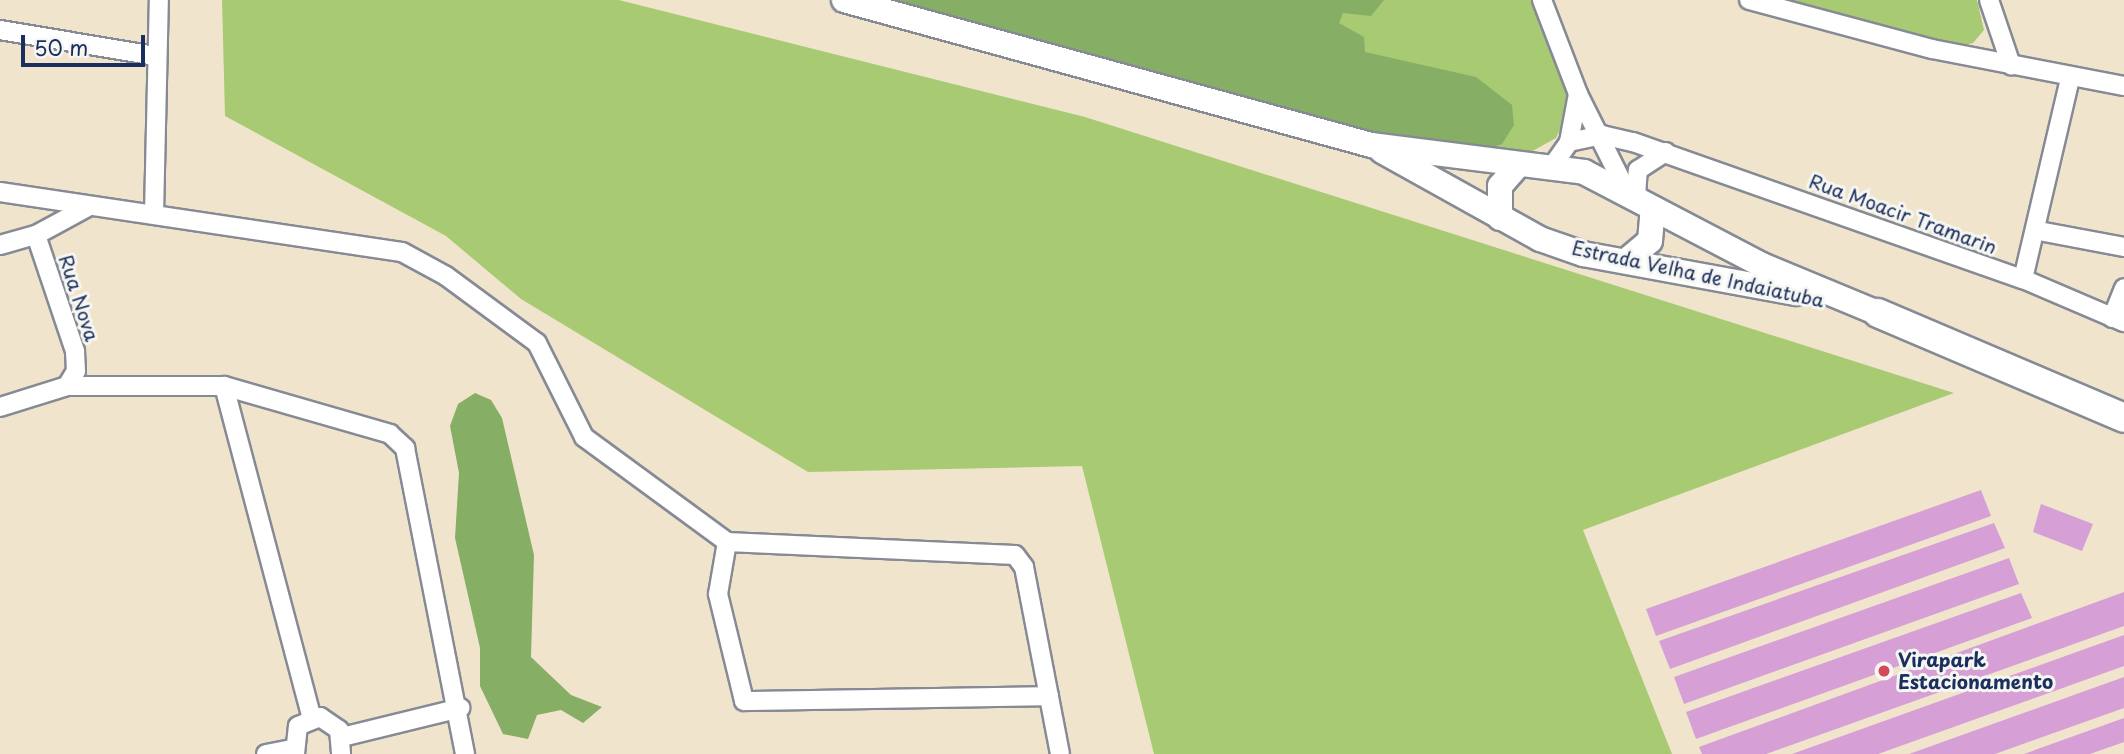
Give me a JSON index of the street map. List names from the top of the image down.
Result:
{
  "streets": {
    "main road": ["Estrada Velha de Indaiatuba"],
    "street": ["Rua Moacir Tramarin", "Rua Nova"]
  },
  "places": ["Virapark Estacionamento"],
  "scale_bar": "50 m"
}
